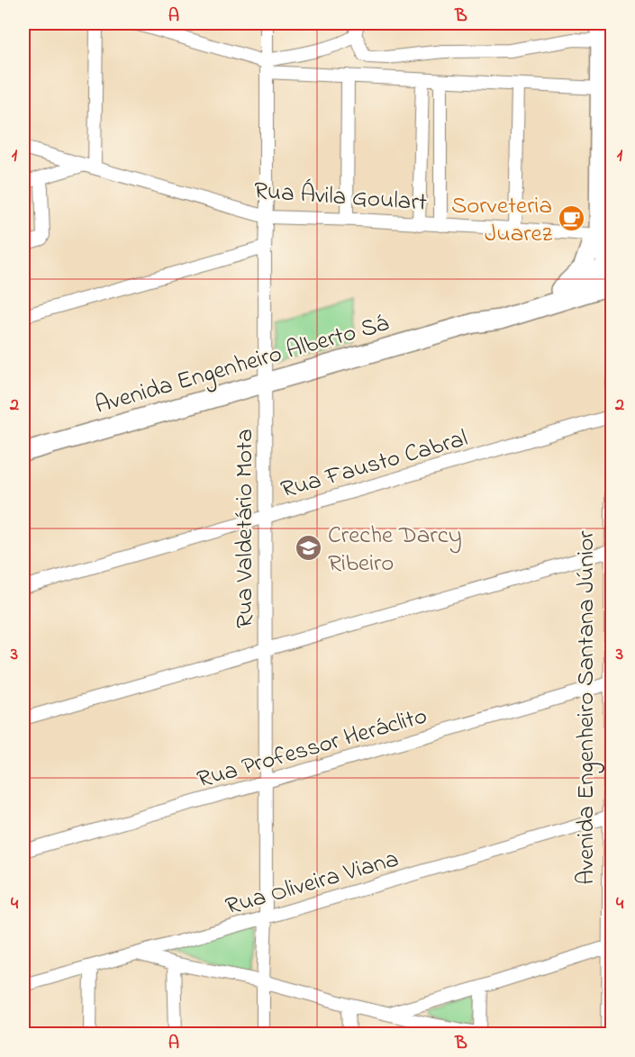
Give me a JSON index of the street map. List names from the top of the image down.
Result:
{
  "streets": {
    "main road": ["Avenida Engenheiro Alberto Sá"],
    "street": [
      "Rua Ávila Goulart",
      "Rua Fausto Cabral",
      "Rua Valdetário Mota",
      "Avenida Engenheiro Santana Júnior",
      "Rua Professor Heráclito",
      "Rua Oliveira Viana"
    ]
  },
  "crossings": [
    ["Rua Ávila Goulart", "Rua Valdetário Mota"],
    ["Avenida Engenheiro Alberto Sá", "Rua Valdetário Mota"],
    ["Rua Fausto Cabral", "Rua Valdetário Mota"],
    ["Rua Fausto Cabral", "Avenida Engenheiro Santana Júnior"],
    ["Rua Valdetário Mota", "Rua Professor Heráclito"],
    ["Rua Valdetário Mota", "Rua Oliveira Viana"],
    ["Avenida Engenheiro Santana Júnior", "Rua Professor Heráclito"],
    ["Avenida Engenheiro Santana Júnior", "Rua Oliveira Viana"]
  ],
  "places": {
    "cafe": ["Sorveteria Juarez"],
    "school or university": ["Creche Darcy Ribeiro"]
  },
  "grid": {
    "columns": ["A", "B"],
    "rows": [
      "1",
      "2",
      "3",
      "4"
    ]
  }
}
